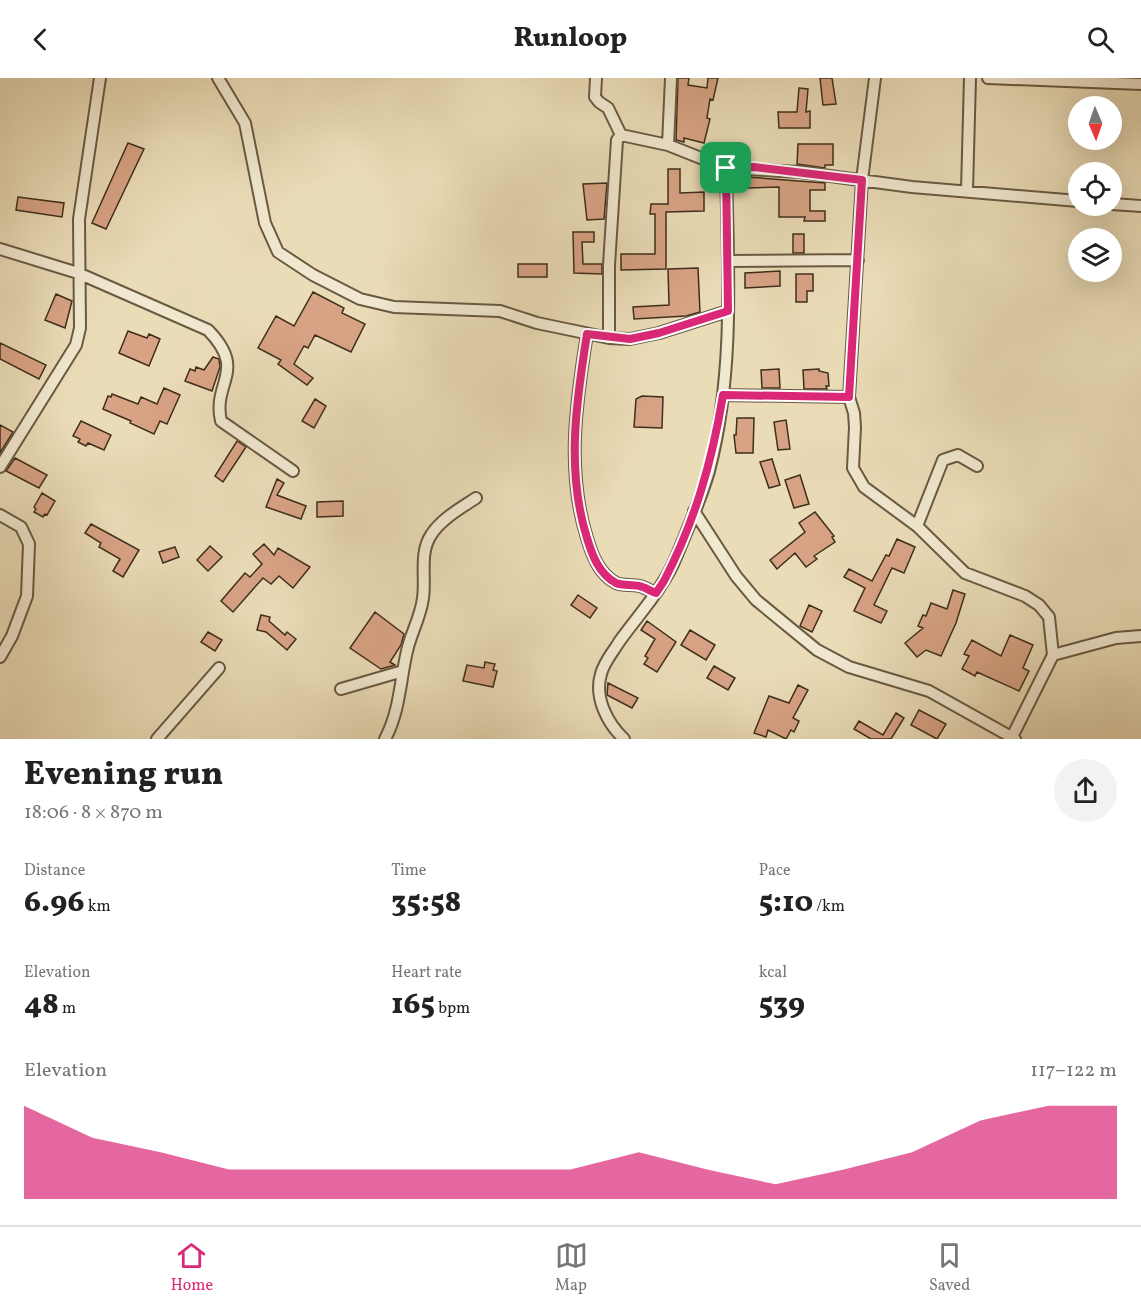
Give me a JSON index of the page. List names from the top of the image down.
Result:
{
  "north": "bottom",
  "page": {
    "header": "Runloop",
    "heading": ["Evening run", "18:06 · 8 × 870 m"],
    "stats": [
      ["Distance", "6.96 km"],
      ["Time", "35:58"],
      ["Pace", "5:10 /km"],
      ["Elevation", "48 m"],
      ["Heart rate", "165 bpm"],
      ["kcal", "539"]
    ],
    "chart": ["Elevation", "117–122 m"],
    "tabs": ["Home", "Map", "Saved"]
  }
}
